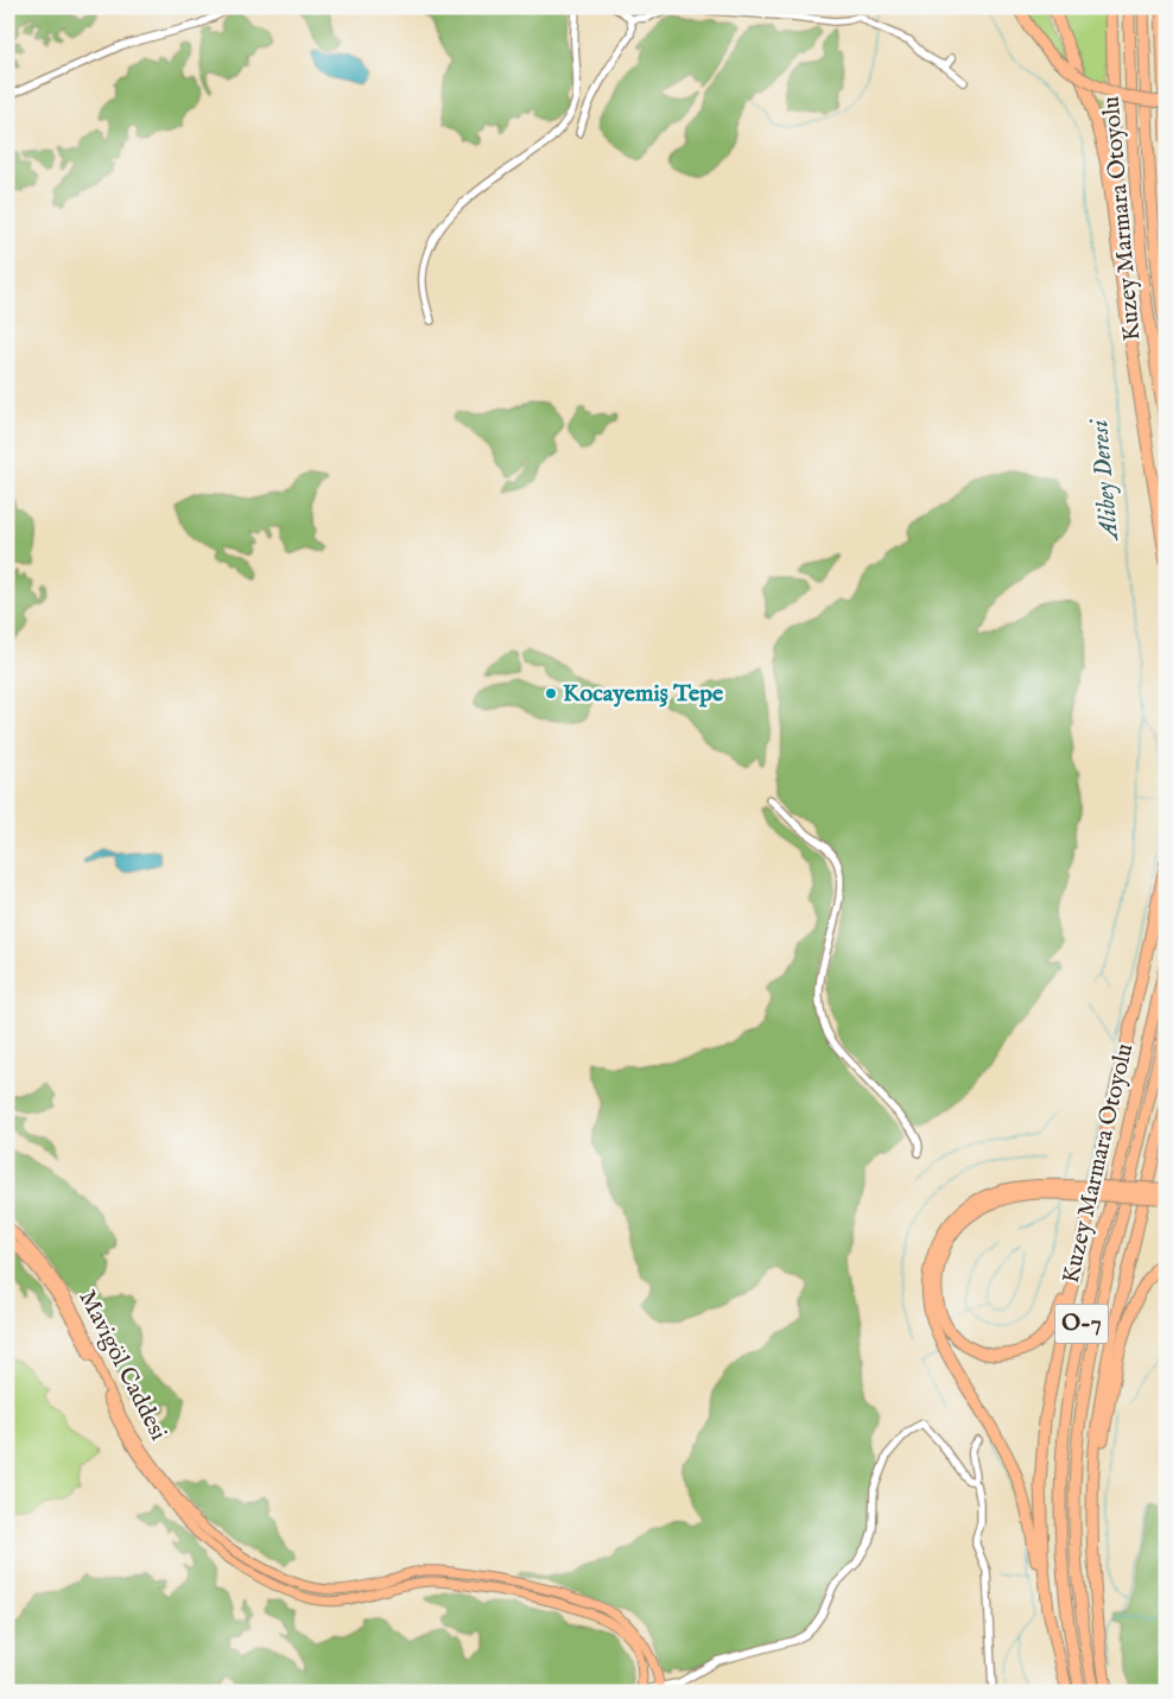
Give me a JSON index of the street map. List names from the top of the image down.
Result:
{
  "streets": {
    "highway": ["Kuzey Marmara Otoyolu", "O-7"],
    "main road": ["Mavigöl Caddesi"]
  },
  "water": ["Alibey Deresi"],
  "places": ["Kocayemiş Tepe"]
}
